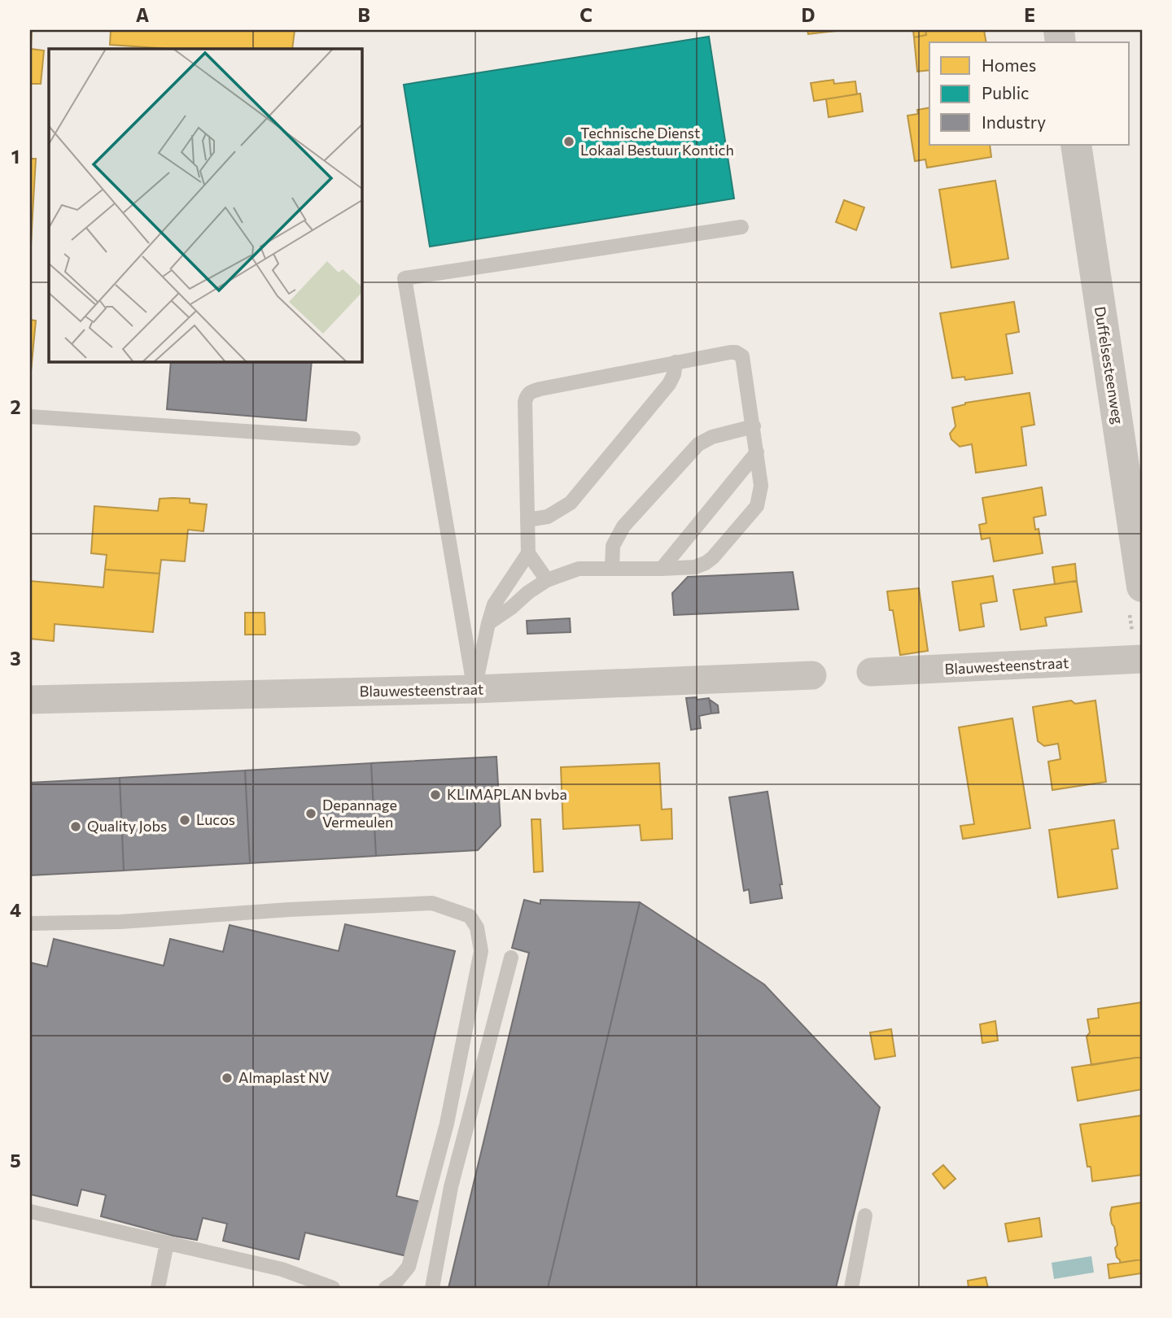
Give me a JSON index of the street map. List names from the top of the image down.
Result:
{
  "streets": {
    "street": ["Duffelsesteenweg", "Blauwesteenstraat"]
  },
  "places": [
    "Technische Dienst Lokaal Bestuur Kontich",
    "KLIMAPLAN bvba",
    "Depannage Vermeulen",
    "Lucos",
    "Quality Jobs",
    "Almaplast NV"
  ],
  "legend": ["Homes", "Public", "Industry"],
  "grid": {
    "columns": [
      "A",
      "B",
      "C",
      "D",
      "E"
    ],
    "rows": [
      "1",
      "2",
      "3",
      "4",
      "5"
    ]
  }
}
